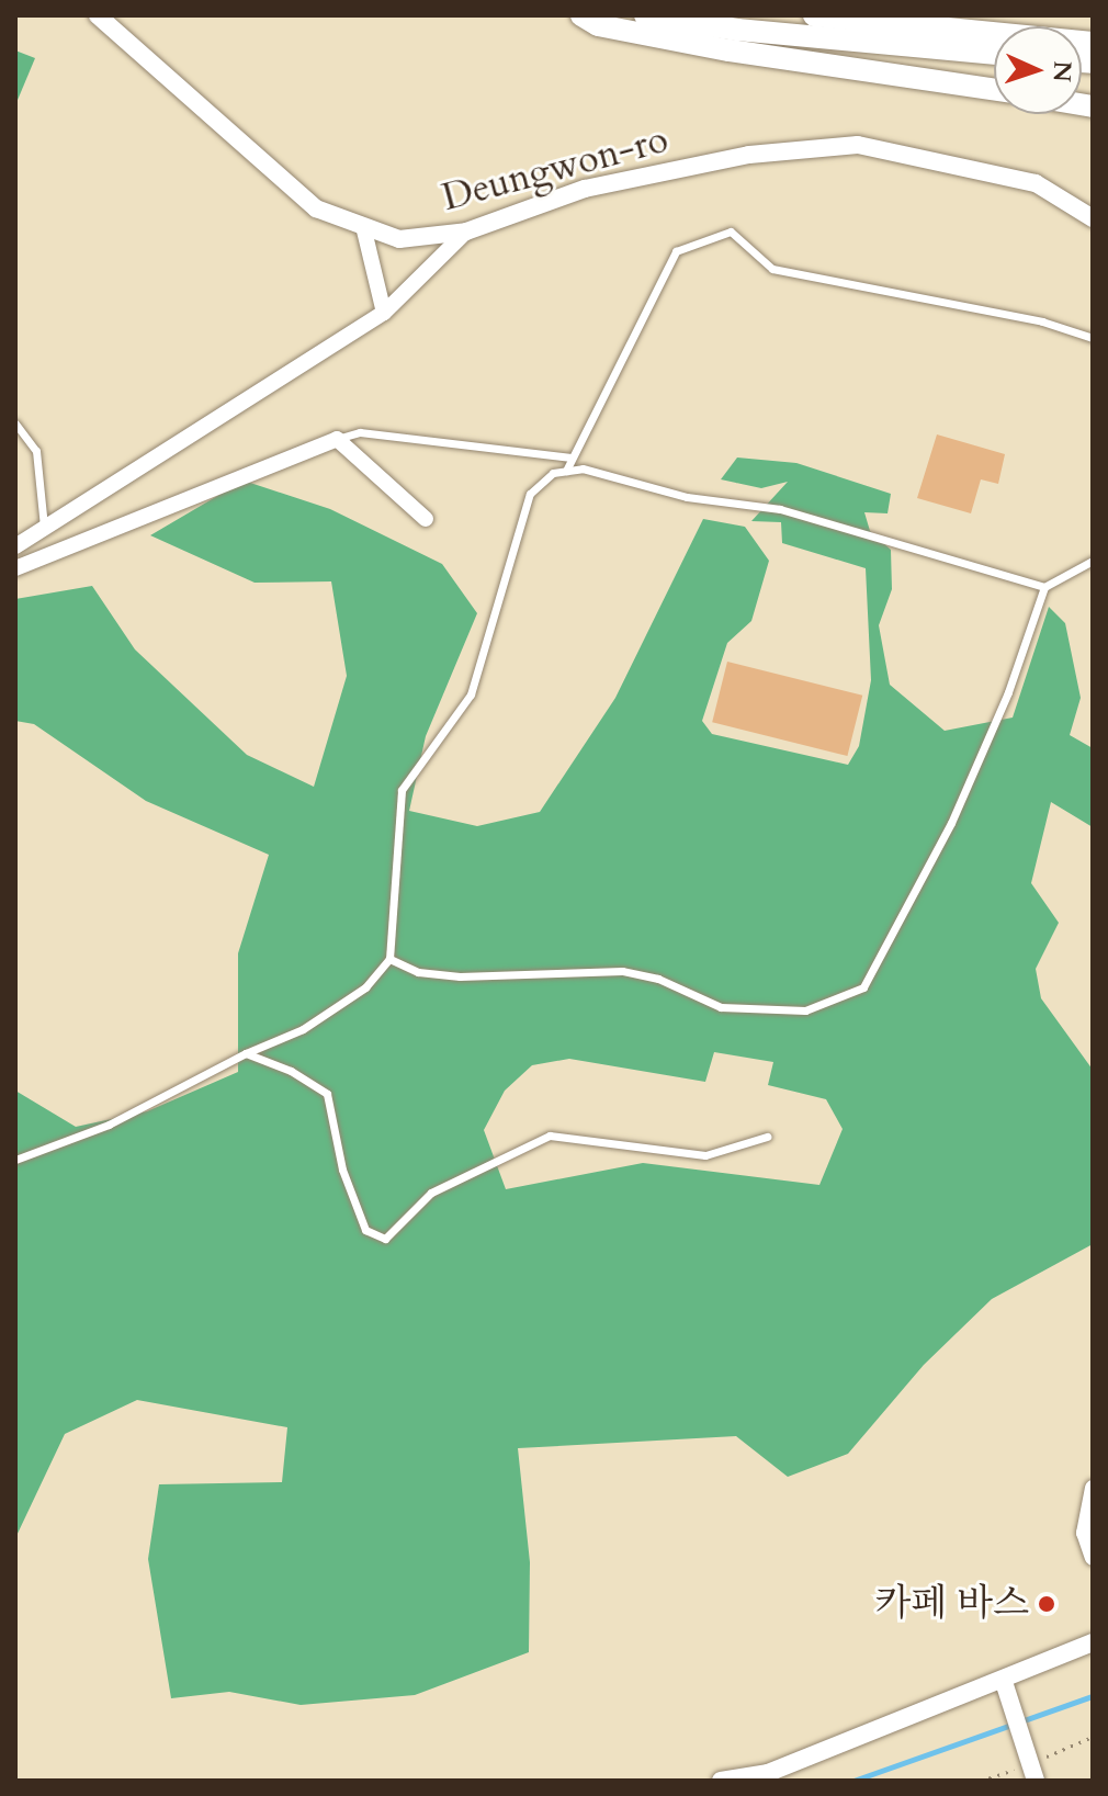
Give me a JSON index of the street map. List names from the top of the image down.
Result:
{
  "streets": {
    "street": ["Deungwon-ro"]
  },
  "places": ["카페 바스"],
  "north": "right"
}
